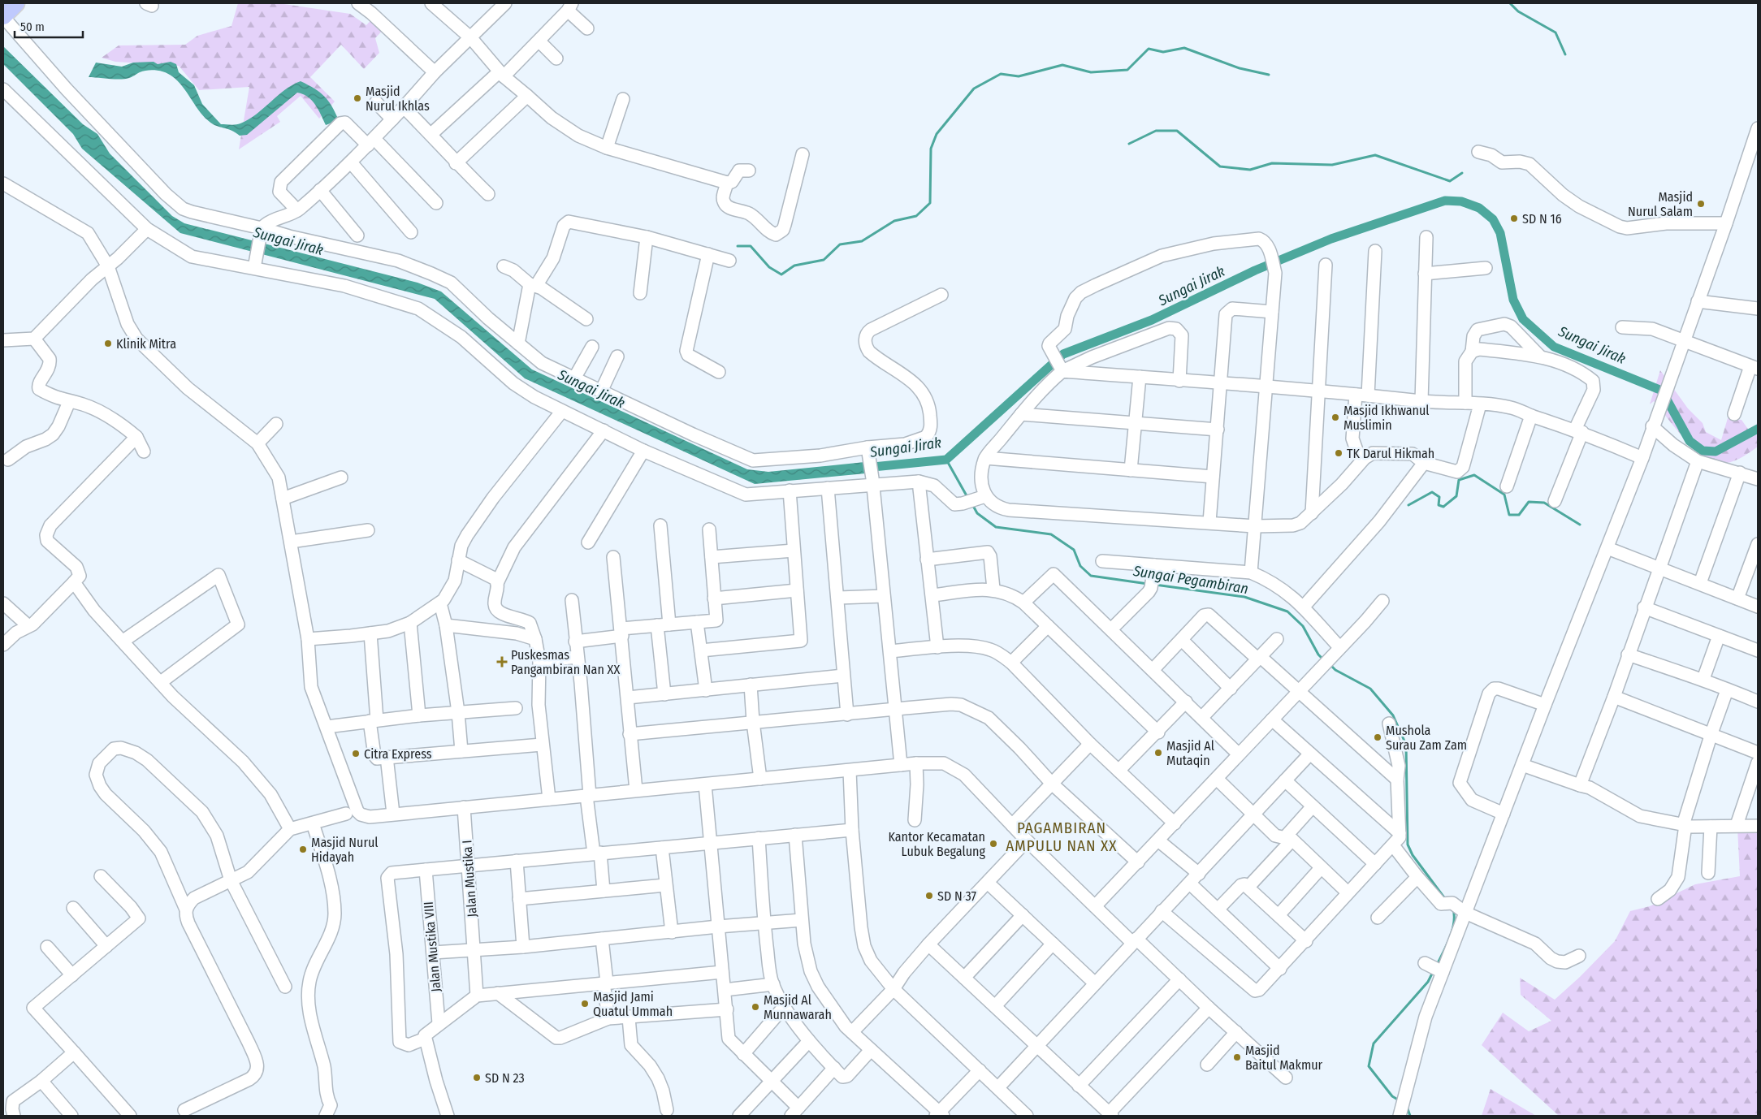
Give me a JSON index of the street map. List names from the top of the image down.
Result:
{
  "streets": {
    "street": ["Jalan Mustika I", "Jalan Mustika VIII"]
  },
  "districts": ["PAGAMBIRAN AMPULU NAN XX"],
  "water": ["Sungai Jirak", "Sungai Pegambiran"],
  "places": {
    "other": [
      "Masjid Nurul Ikhlas",
      "Masjid Nurul Salam",
      "SD N 16",
      "Klinik Mitra",
      "Masjid Ikhwanul Muslimin",
      "TK Darul Hikmah",
      "Mushola Surau Zam Zam",
      "Masjid Al Mutaqin",
      "Citra Express",
      "Kantor Kecamatan Lubuk Begalung",
      "Masjid Nurul Hidayah",
      "SD N 37",
      "Masjid Jami Quatul Ummah",
      "Masjid Al Munnawarah",
      "Masjid Baitul Makmur",
      "SD N 23"
    ],
    "health": ["Puskesmas Pangambiran Nan XX"]
  },
  "scale_bar": "50 m"
}
